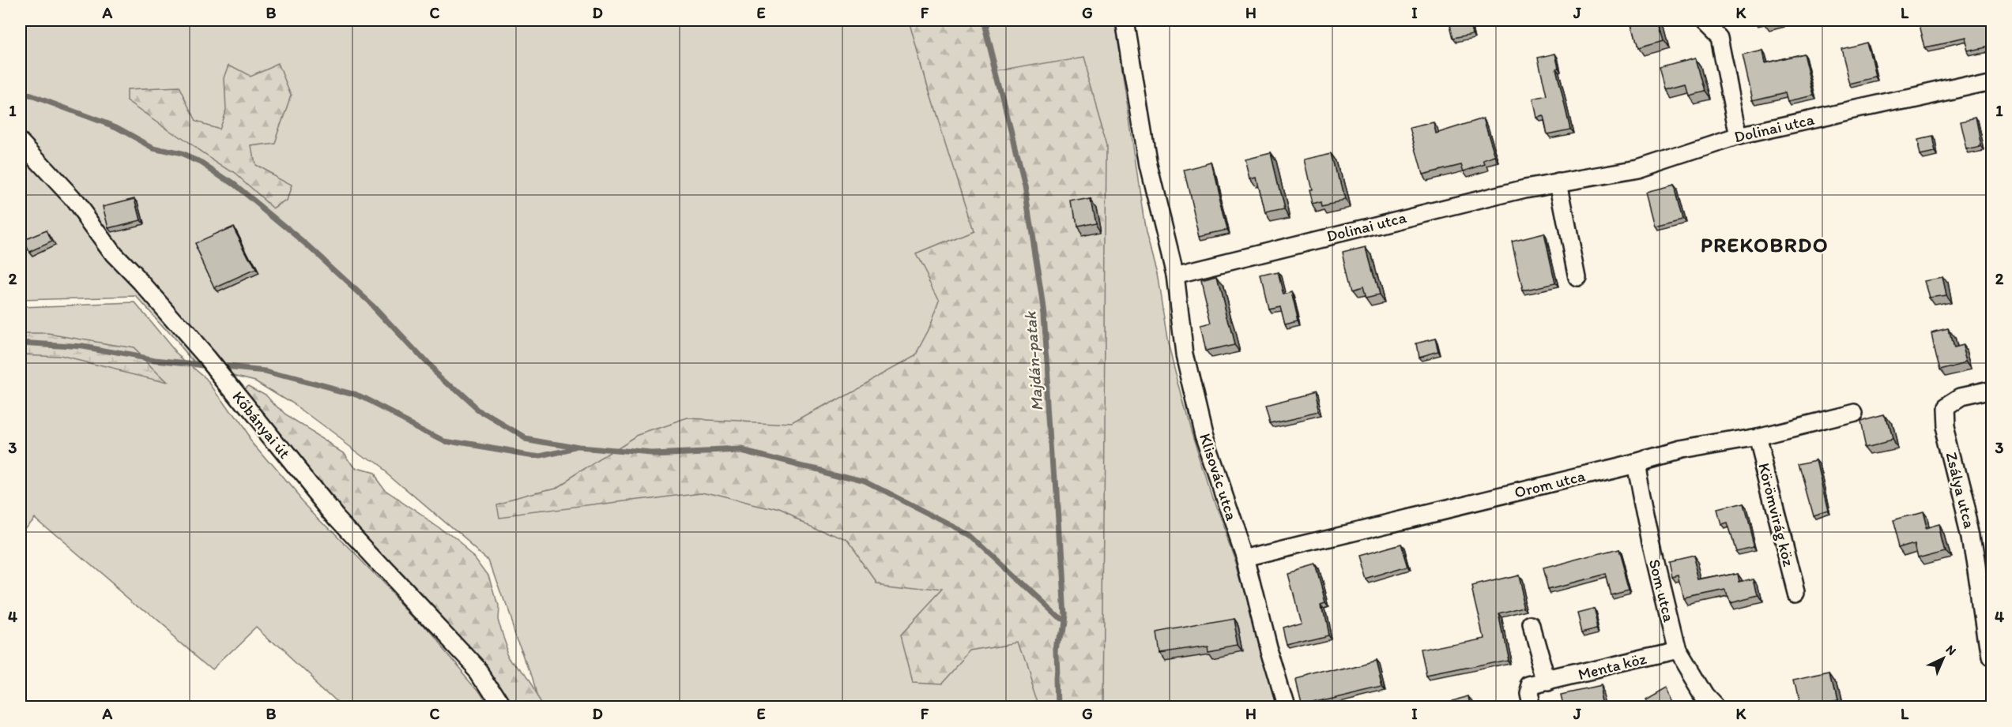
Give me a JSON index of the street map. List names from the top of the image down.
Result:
{
  "streets": {
    "street": [
      "Dolinai utca",
      "Kőbányai út",
      "Klisovác utca",
      "Orom utca",
      "Zsálya utca",
      "Körömvirág köz",
      "Som utca",
      "Menta köz"
    ]
  },
  "crossings": [
    ["Dolinai utca", "Klisovác utca"],
    ["Klisovác utca", "Orom utca"],
    ["Orom utca", "Körömvirág köz"],
    ["Orom utca", "Som utca"],
    ["Som utca", "Menta köz"]
  ],
  "districts": ["PREKOBRDO"],
  "water": ["Majdán-patak"],
  "north": "top right",
  "grid": {
    "columns": [
      "A",
      "B",
      "C",
      "D",
      "E",
      "F",
      "G",
      "H",
      "I",
      "J",
      "K",
      "L"
    ],
    "rows": [
      "1",
      "2",
      "3",
      "4"
    ]
  }
}
